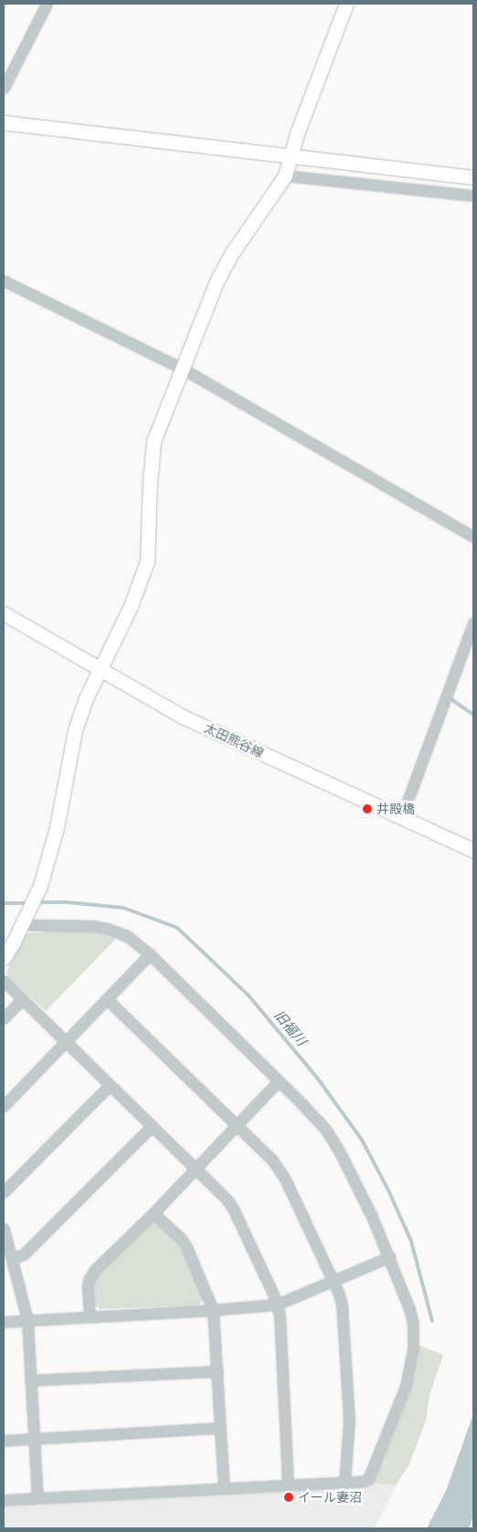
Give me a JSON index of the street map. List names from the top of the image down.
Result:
{
  "streets": {
    "street": ["太田熊谷線"]
  },
  "water": ["旧福川"],
  "places": ["井殿橋", "イール妻沼"]
}
